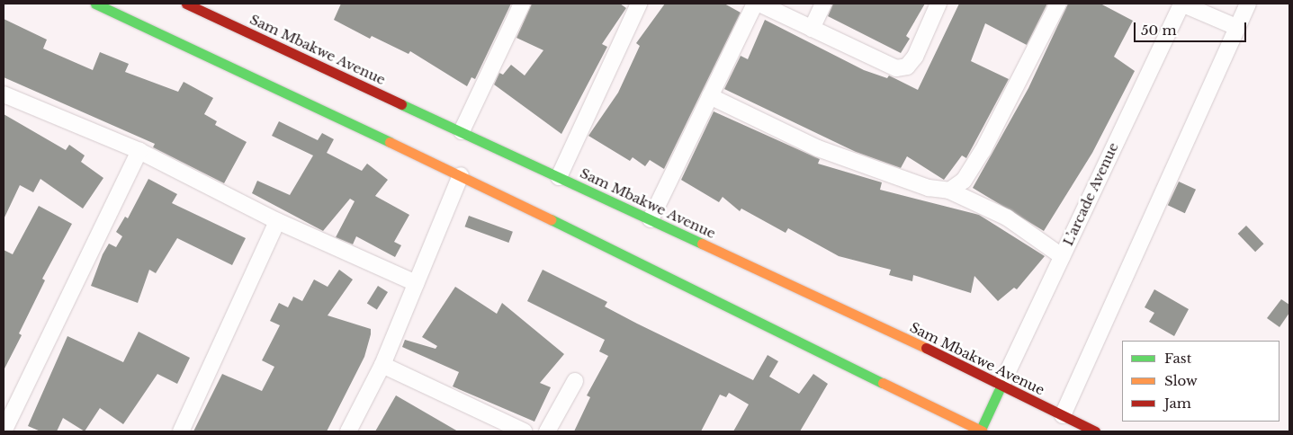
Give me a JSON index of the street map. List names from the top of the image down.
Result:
{
  "streets": {
    "main road": ["Sam Mbakwe Avenue"],
    "street": ["L’arcade Avenue"]
  },
  "crossings": [
    ["Sam Mbakwe Avenue", "L’arcade Avenue"]
  ],
  "legend": ["Fast", "Slow", "Jam"],
  "scale_bar": "50 m"
}
